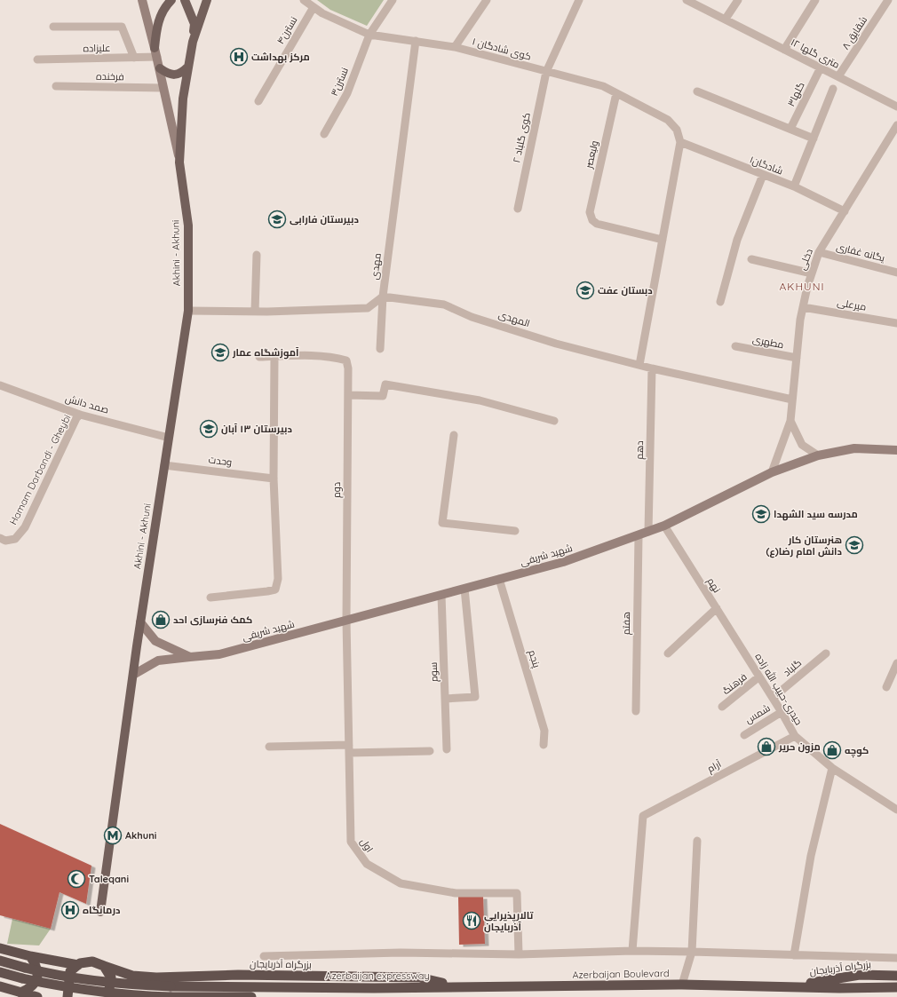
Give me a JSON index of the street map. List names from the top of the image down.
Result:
{
  "streets": {
    "highway": ["بزرگراه آذربایجان", "Azerbaijan Boulevard", "Azerbaijan expressway"],
    "main road": ["Akhini - Akhuni", "شهید شریفی"],
    "street": [
      "نسترن۴",
      "شقایق ۸",
      "علیزاده",
      "کوی شادگان ۱",
      "۱۲ متری گلها",
      "فرخنده",
      "نسترن۳",
      "گلها۳",
      "کوی گلباد ۲",
      "ولیعصر",
      "شادگان۱",
      "یگانه غفاری",
      "دخلی",
      "مهدی",
      "میرعلی",
      "المهدی",
      "مطهری",
      "صمد دانش",
      "دهم",
      "وحدت",
      "Hamam Darbandi - Gheybi",
      "دوم",
      "نهم",
      "هفتم",
      "پنجم",
      "گلباد",
      "سوم",
      "فرهنگ",
      "حیدری-حبیب الله زاده",
      "شمس",
      "آرام",
      "اول"
    ]
  },
  "crossings": [
    ["نسترن۴", "کوی شادگان ۱"],
    ["شقایق ۸", "۱۲ متری گلها"],
    ["کوی شادگان ۱", "نسترن۳"],
    ["کوی شادگان ۱", "کوی گلباد ۲"],
    ["کوی شادگان ۱", "ولیعصر"],
    ["کوی شادگان ۱", "شادگان۱"],
    ["کوی شادگان ۱", "مهدی"],
    ["۱۲ متری گلها", "گلها۳"],
    ["شادگان۱", "دخلی"],
    ["یگانه غفاری", "دخلی"],
    ["Akhini - Akhuni", "صمد دانش"],
    ["Akhini - Akhuni", "وحدت"],
    ["Akhini - Akhuni", "شهید شریفی"],
    ["دخلی", "میرعلی"],
    ["دخلی", "المهدی"],
    ["دخلی", "مطهری"],
    ["دخلی", "شهید شریفی"],
    ["مهدی", "المهدی"],
    ["المهدی", "دهم"],
    ["صمد دانش", "Hamam Darbandi - Gheybi"],
    ["دهم", "شهید شریفی"],
    ["دوم", "شهید شریفی"],
    ["دوم", "اول"],
    ["شهید شریفی", "نهم"],
    ["شهید شریفی", "هفتم"],
    ["شهید شریفی", "پنجم"],
    ["شهید شریفی", "سوم"],
    ["شهید شریفی", "اول"],
    ["نهم", "حیدری-حبیب الله زاده"],
    ["گلباد", "حیدری-حبیب الله زاده"],
    ["فرهنگ", "حیدری-حبیب الله زاده"],
    ["حیدری-حبیب الله زاده", "شمس"],
    ["حیدری-حبیب الله زاده", "آرام"],
    ["بزرگراه آذربایجان", "Azerbaijan Boulevard"],
    ["بزرگراه آذربایجان", "Azerbaijan expressway"],
    ["Azerbaijan Boulevard", "Azerbaijan expressway"]
  ],
  "districts": ["AKHUNI"],
  "places": {
    "hospital": ["مرکز بهداشت", "درمانگاه"],
    "school or university": [
      "دبیرستان فارابی",
      "دبستان عفت",
      "آموزشگاه عمار",
      "دبیرستان ۱۳ آبان",
      "مدرسه سید الشهدا",
      "هنرستان کار دانش امام رضا(ع)"
    ],
    "shop": ["کمک فنرسازی احد", "مزون حریر", "کوچه"],
    "metro station": ["Akhuni"],
    "mosque": ["Taleqani"],
    "restaurant": ["تالارپذیرایی آذربایجان"]
  }
}
